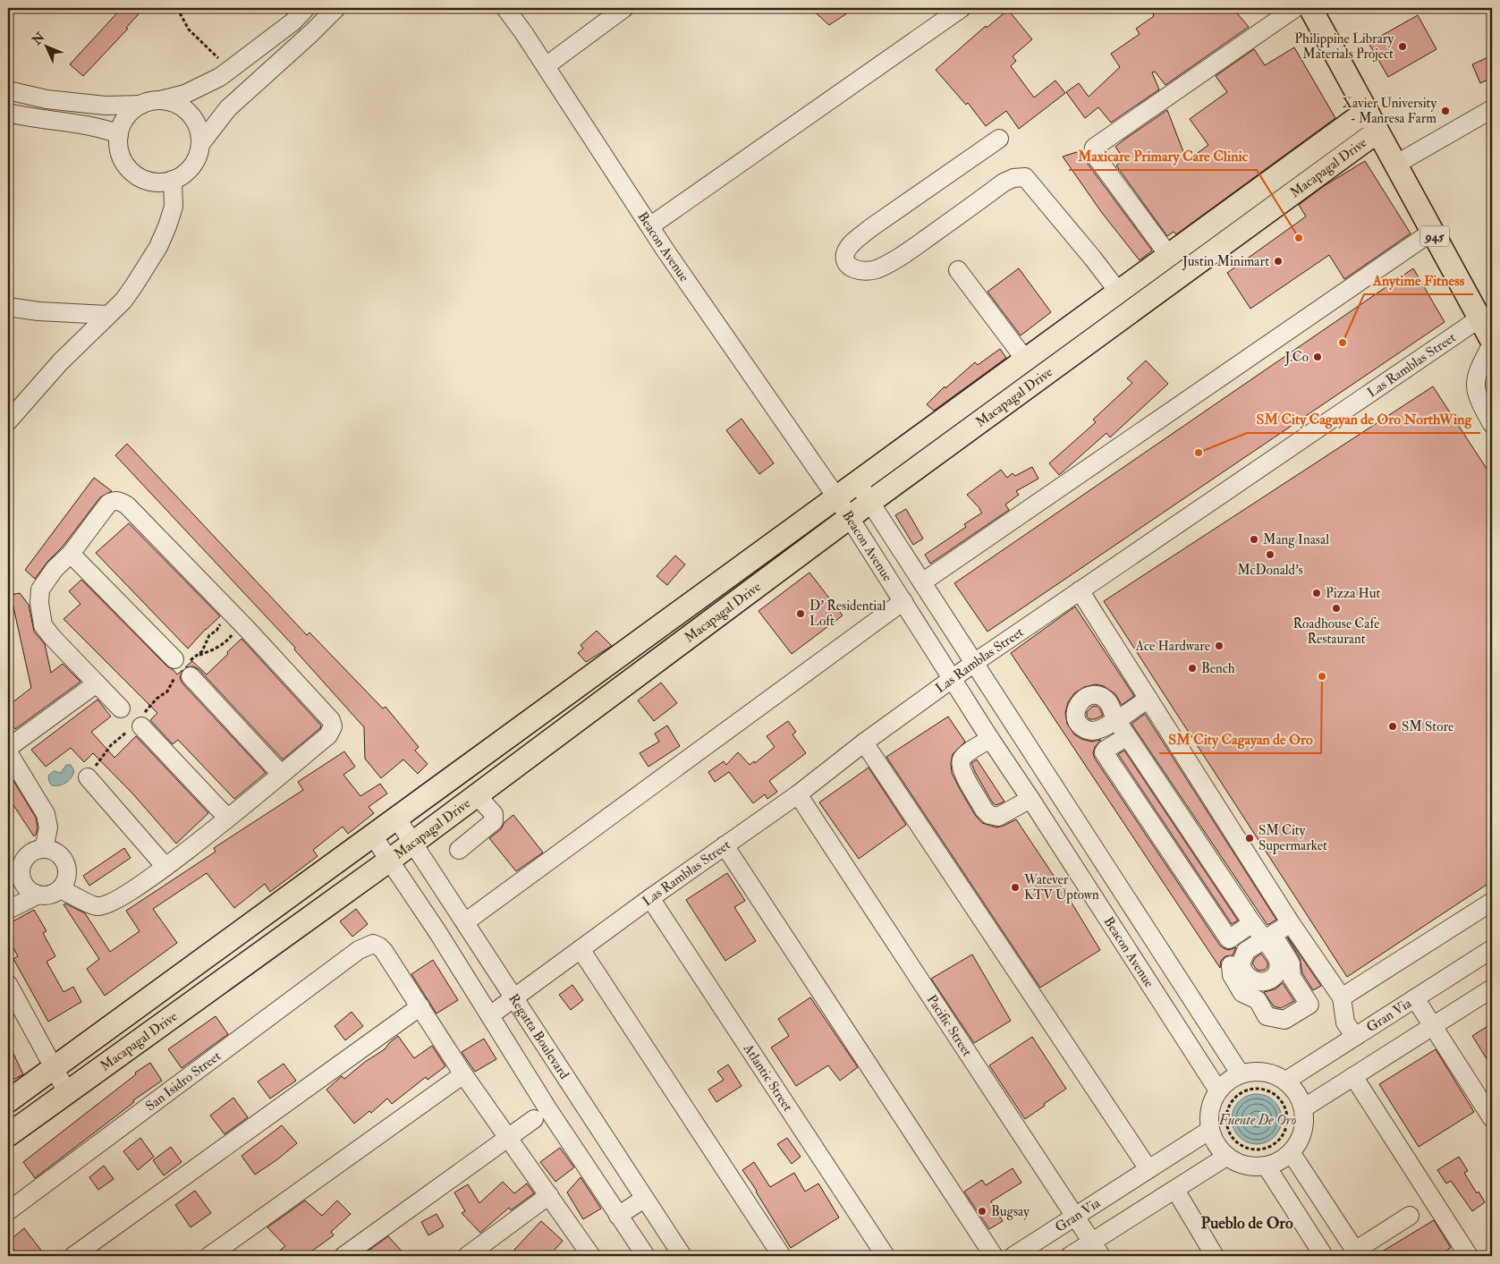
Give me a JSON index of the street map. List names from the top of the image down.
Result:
{
  "streets": {
    "main road": ["Macapagal Drive", "945"],
    "street": [
      "Beacon Avenue",
      "Las Ramblas Street",
      "Gran Via",
      "Pacific Street",
      "Regatta Boulevard",
      "Atlantic Street",
      "San Isidro Street"
    ]
  },
  "crossings": [
    ["Macapagal Drive", "945"],
    ["Macapagal Drive", "Beacon Avenue"],
    ["Macapagal Drive", "Regatta Boulevard"],
    ["945", "Las Ramblas Street"],
    ["Beacon Avenue", "Las Ramblas Street"],
    ["Las Ramblas Street", "Pacific Street"],
    ["Las Ramblas Street", "Regatta Boulevard"],
    ["Las Ramblas Street", "Atlantic Street"],
    ["Gran Via", "Pacific Street"]
  ],
  "districts": ["Pueblo de Oro"],
  "water": ["Fuente De Oro"],
  "places": [
    "Philippine Library Materials Project",
    "Xavier University - Manresa Farm",
    "Maxicare Primary Care Clinic",
    "Justin Minimart",
    "Anytime Fitness",
    "J.Co",
    "SM City Cagayan de Oro NorthWing",
    "Mang Inasal",
    "McDonald's",
    "Pizza Hut",
    "Roadhouse Cafe Restaurant",
    "D' Residential Loft",
    "Ace Hardware",
    "Bench",
    "SM City Cagayan de Oro",
    "SM Store",
    "SM City Supermarket",
    "Watever KTV Uptown",
    "Bugsay"
  ],
  "north": "top left"
}
